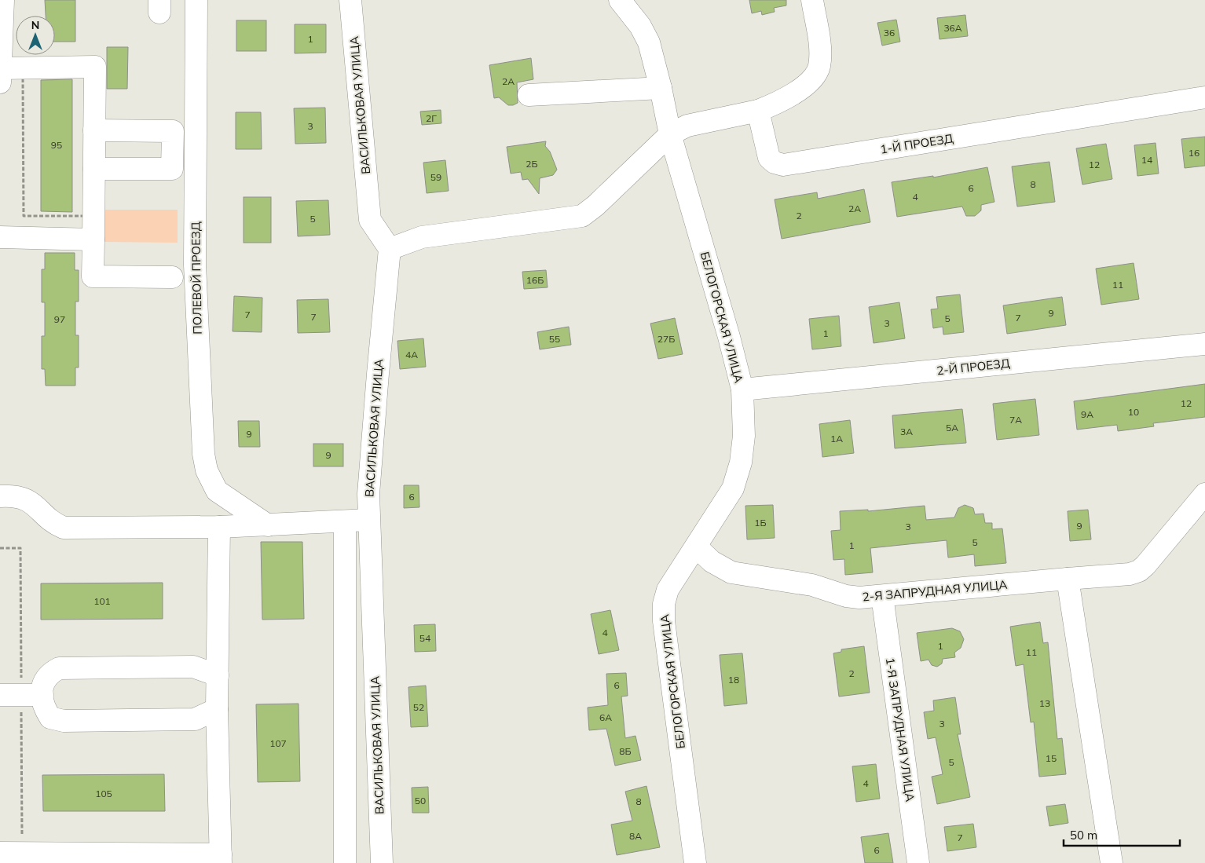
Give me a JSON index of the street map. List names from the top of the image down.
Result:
{
  "streets": {
    "street": [
      "ВАСИЛЬКОВАЯ УЛИЦА",
      "1-Й ПРОЕЗД",
      "ПОЛЕВОЙ ПРОЕЗД",
      "БЕЛОГОРСКАЯ УЛИЦА",
      "2-Й ПРОЕЗД",
      "2-Я ЗАПРУДНАЯ УЛИЦА",
      "1-Я ЗАПРУДНАЯ УЛИЦА"
    ]
  },
  "crossings": [
    ["БЕЛОГОРСКАЯ УЛИЦА", "2-Й ПРОЕЗД"],
    ["БЕЛОГОРСКАЯ УЛИЦА", "2-Я ЗАПРУДНАЯ УЛИЦА"],
    ["2-Я ЗАПРУДНАЯ УЛИЦА", "1-Я ЗАПРУДНАЯ УЛИЦА"]
  ],
  "house_numbers": [
    "36А",
    "36",
    "1",
    "2А",
    "2Г",
    "3",
    "95",
    "16",
    "14",
    "2Б",
    "12",
    "59",
    "8",
    "6",
    "4",
    "2А",
    "2",
    "5",
    "16Б",
    "11",
    "9",
    "7",
    "7",
    "7",
    "5",
    "97",
    "3",
    "1",
    "55",
    "27Б",
    "4А",
    "12",
    "10",
    "9А",
    "7А",
    "5А",
    "3А",
    "9",
    "1А",
    "9",
    "6",
    "1Б",
    "9",
    "3",
    "5",
    "1",
    "101",
    "4",
    "54",
    "1",
    "11",
    "2",
    "18",
    "6",
    "13",
    "52",
    "6А",
    "3",
    "107",
    "8Б",
    "15",
    "5",
    "4",
    "105",
    "50",
    "8",
    "8А",
    "7",
    "6"
  ],
  "scale_bar": "50 m",
  "north": "top"
}
